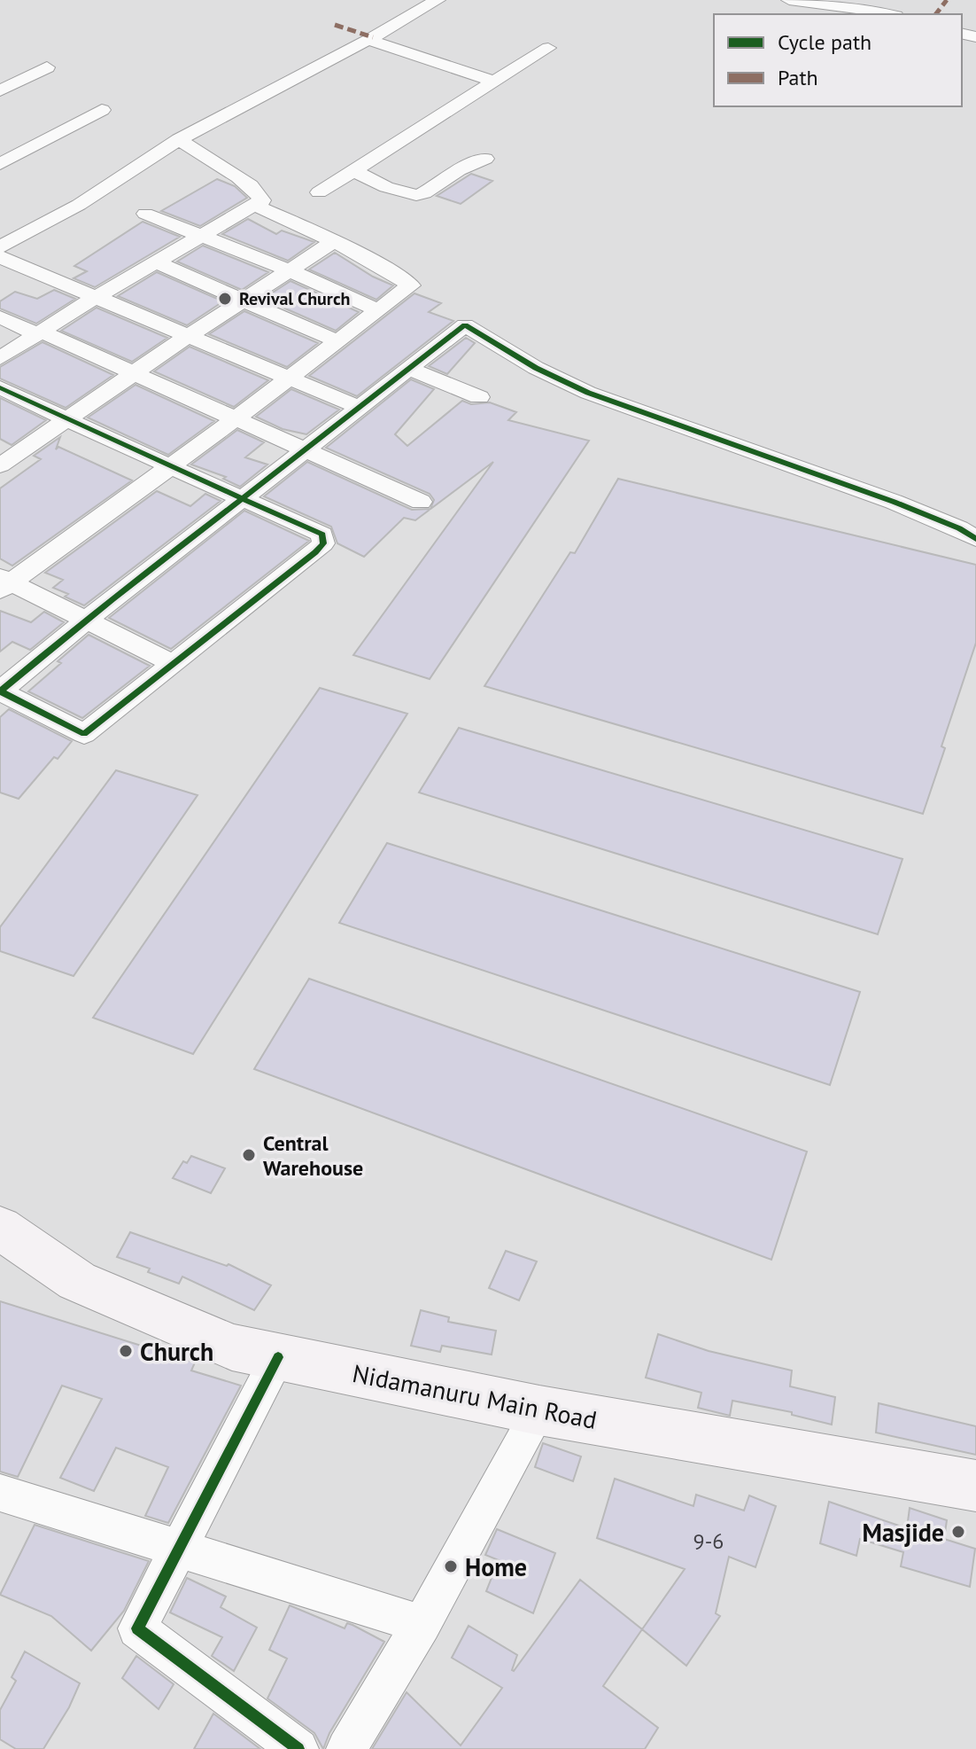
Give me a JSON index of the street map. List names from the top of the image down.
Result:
{
  "streets": {
    "main road": ["Nidamanuru Main Road"]
  },
  "places": [
    "Revival Church",
    "Central Warehouse",
    "Church",
    "Masjide",
    "Home"
  ],
  "house_numbers": ["9-6"],
  "legend": ["Cycle path", "Path"]
}
